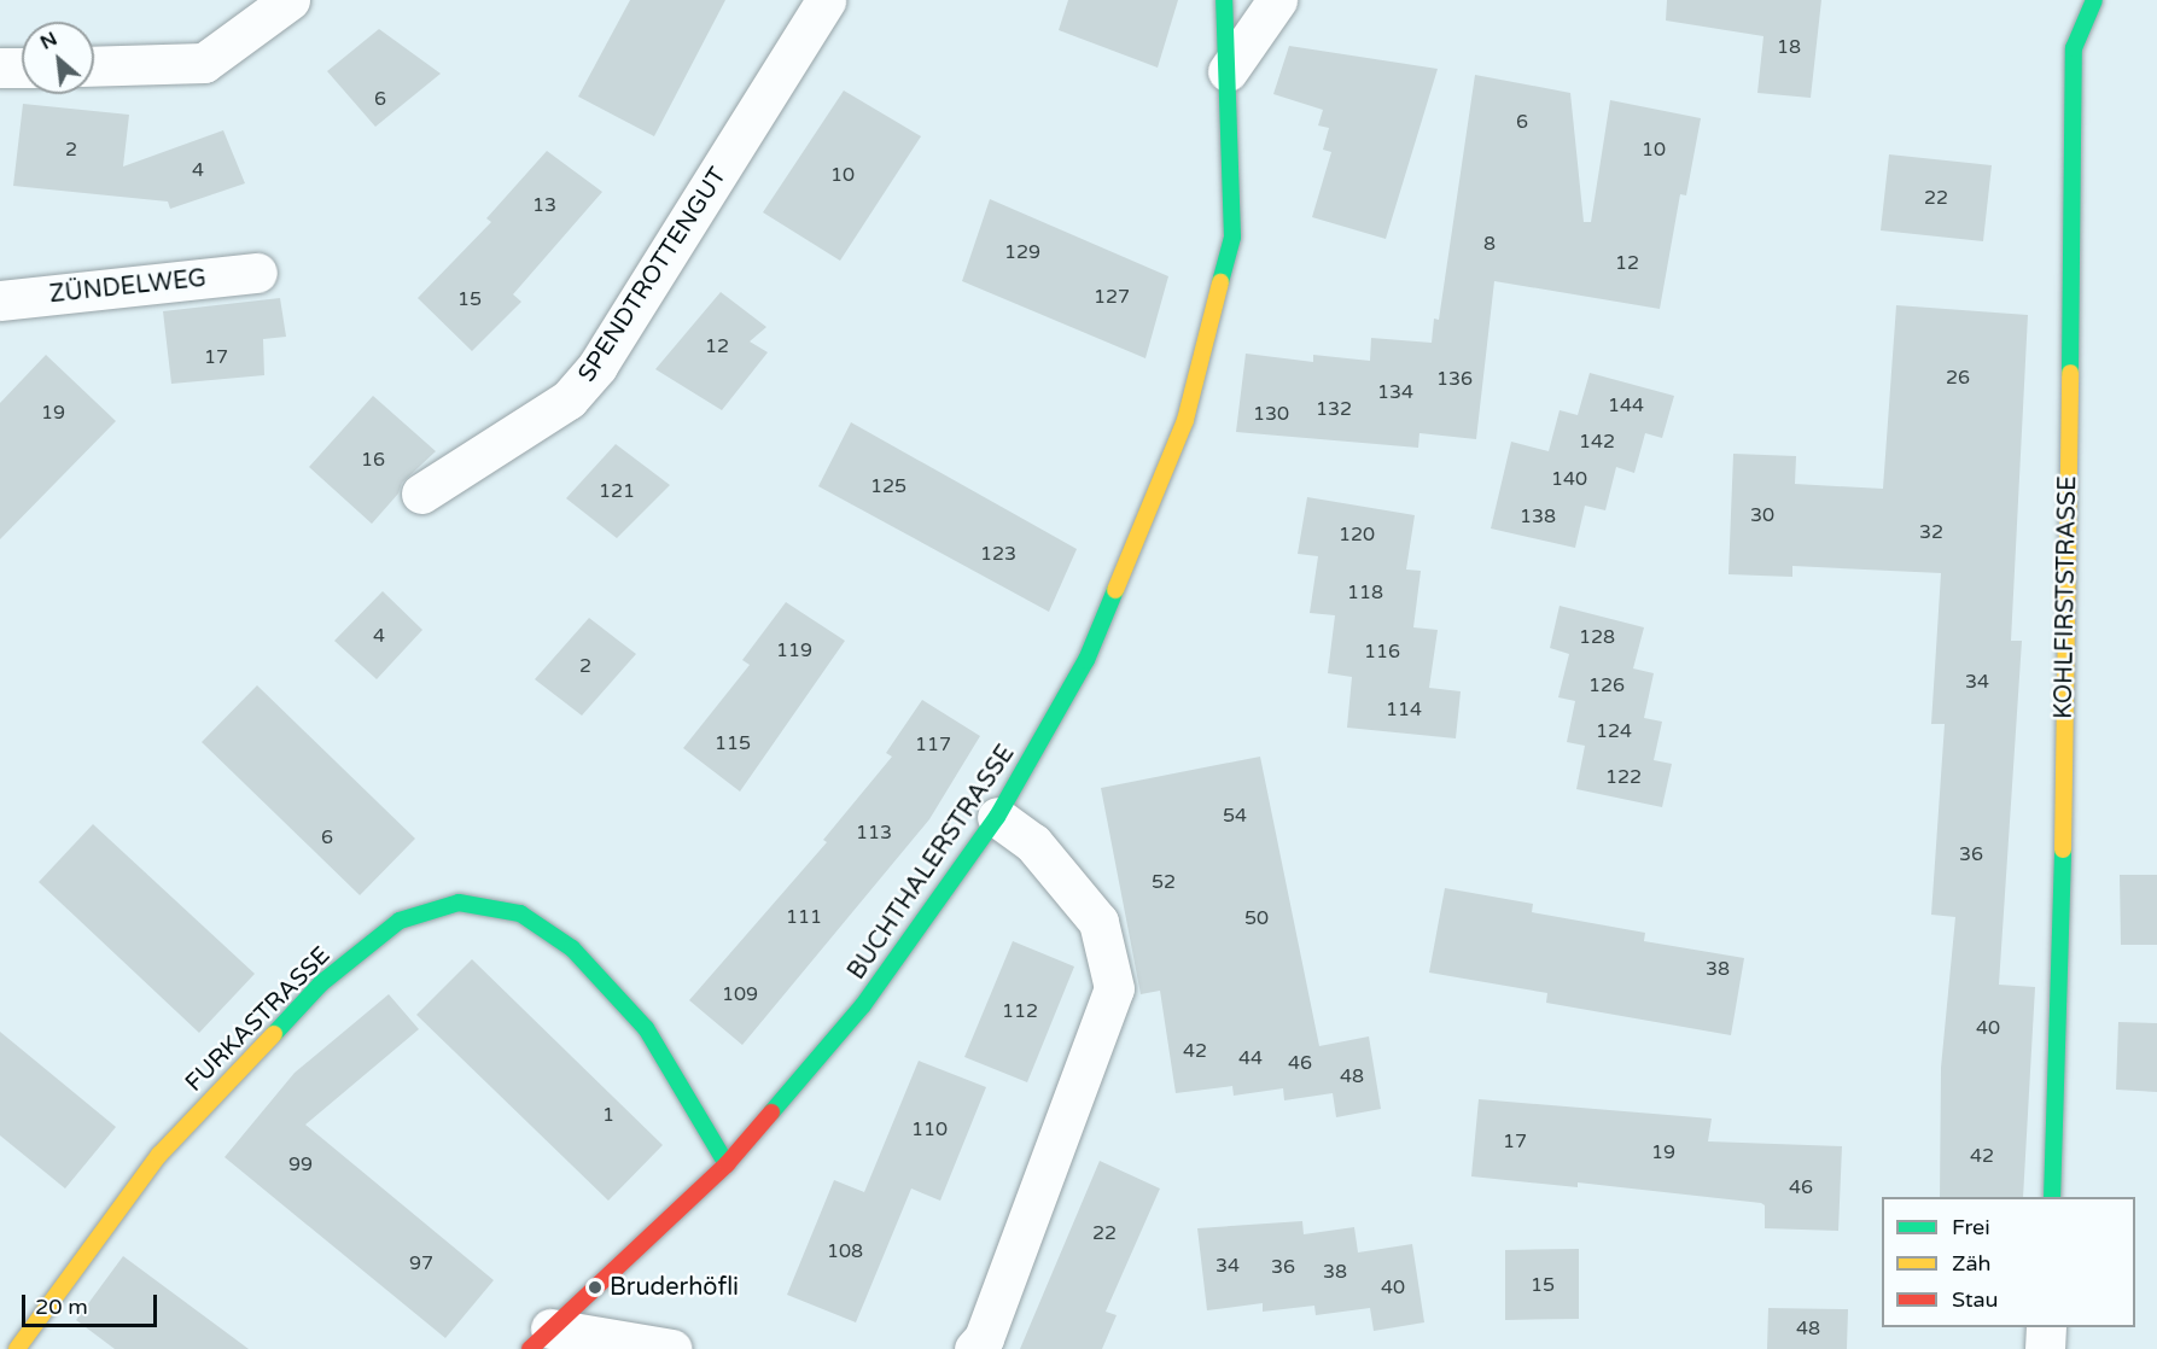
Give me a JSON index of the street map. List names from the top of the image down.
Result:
{
  "streets": {
    "street": [
      "SPENDTROTTENGUT",
      "ZÜNDELWEG",
      "KOHLFIRSTSTRASSE",
      "BUCHTHALERSTRASSE",
      "FURKASTRASSE"
    ]
  },
  "crossings": [
    ["BUCHTHALERSTRASSE", "FURKASTRASSE"]
  ],
  "places": ["Bruderhöfli"],
  "house_numbers": [
    "18",
    "6",
    "6",
    "2",
    "10",
    "4",
    "10",
    "22",
    "13",
    "8",
    "129",
    "12",
    "127",
    "15",
    "12",
    "17",
    "26",
    "136",
    "134",
    "144",
    "132",
    "19",
    "130",
    "142",
    "16",
    "140",
    "125",
    "121",
    "30",
    "138",
    "32",
    "120",
    "123",
    "118",
    "4",
    "128",
    "119",
    "116",
    "2",
    "34",
    "126",
    "114",
    "124",
    "115",
    "117",
    "122",
    "54",
    "113",
    "6",
    "36",
    "52",
    "111",
    "50",
    "38",
    "109",
    "112",
    "40",
    "42",
    "44",
    "46",
    "48",
    "1",
    "110",
    "17",
    "19",
    "42",
    "99",
    "46",
    "22",
    "108",
    "97",
    "34",
    "36",
    "38",
    "15",
    "40",
    "48"
  ],
  "legend": ["Frei", "Zäh", "Stau"],
  "scale_bar": "20 m",
  "north": "top left"
}
